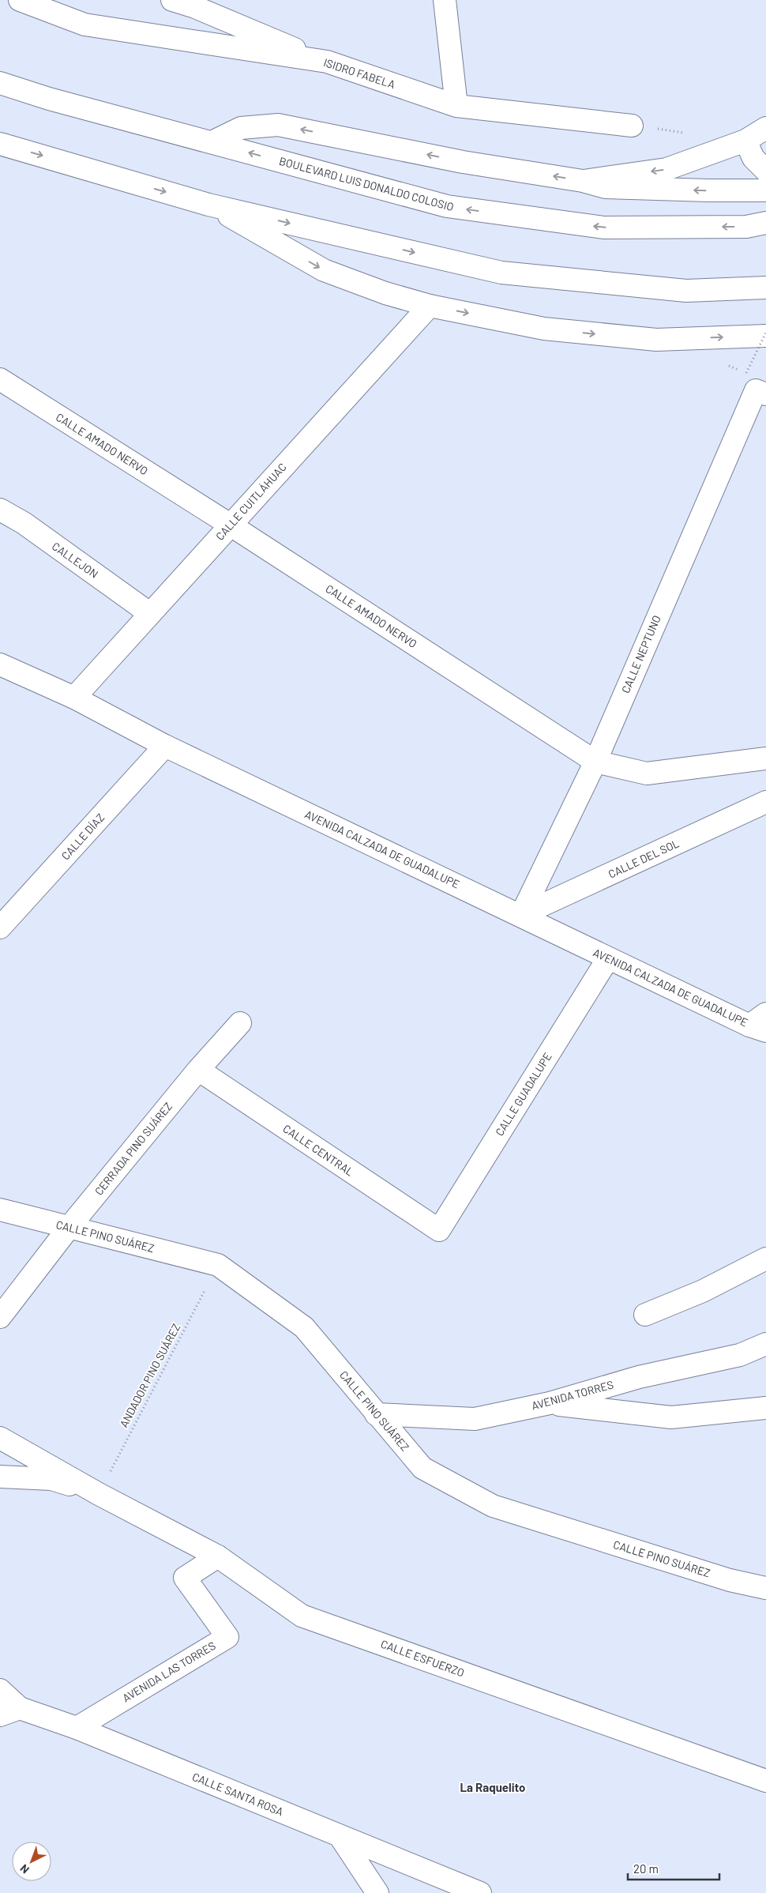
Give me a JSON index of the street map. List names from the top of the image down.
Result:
{
  "streets": {
    "main road": [
      "ISIDRO FABELA",
      "BOULEVARD LUIS DONALDO COLOSIO",
      "CALLE AMADO NERVO",
      "CALLE CUITLÁHUAC",
      "CALLEJON",
      "CALLE NEPTUNO",
      "CALLE DÍAZ",
      "AVENIDA CALZADA DE GUADALUPE",
      "CALLE DEL SOL",
      "CALLE GUADALUPE",
      "CERRADA PINO SUÁREZ",
      "CALLE CENTRAL",
      "CALLE PINO SUÁREZ",
      "AVENIDA TORRES",
      "CALLE ESFUERZO",
      "AVENIDA LAS TORRES",
      "CALLE SANTA ROSA"
    ],
    "path": ["ANDADOR PINO SUÁREZ"]
  },
  "crossings": [
    ["CALLE AMADO NERVO", "CALLE CUITLÁHUAC"],
    ["CALLE AMADO NERVO", "CALLE NEPTUNO"],
    ["CALLE CUITLÁHUAC", "CALLEJON"],
    ["CALLE CUITLÁHUAC", "AVENIDA CALZADA DE GUADALUPE"],
    ["CALLE NEPTUNO", "AVENIDA CALZADA DE GUADALUPE"],
    ["CALLE NEPTUNO", "CALLE DEL SOL"],
    ["CALLE DÍAZ", "AVENIDA CALZADA DE GUADALUPE"],
    ["AVENIDA CALZADA DE GUADALUPE", "CALLE DEL SOL"],
    ["AVENIDA CALZADA DE GUADALUPE", "CALLE GUADALUPE"],
    ["CALLE GUADALUPE", "CALLE CENTRAL"],
    ["CERRADA PINO SUÁREZ", "CALLE CENTRAL"],
    ["CERRADA PINO SUÁREZ", "CALLE PINO SUÁREZ"],
    ["CALLE PINO SUÁREZ", "ANDADOR PINO SUÁREZ"],
    ["CALLE PINO SUÁREZ", "AVENIDA TORRES"],
    ["ANDADOR PINO SUÁREZ", "CALLE ESFUERZO"],
    ["CALLE ESFUERZO", "AVENIDA LAS TORRES"],
    ["AVENIDA LAS TORRES", "CALLE SANTA ROSA"]
  ],
  "districts": ["La Raquelito"],
  "scale_bar": "20 m",
  "north": "bottom left"
}
